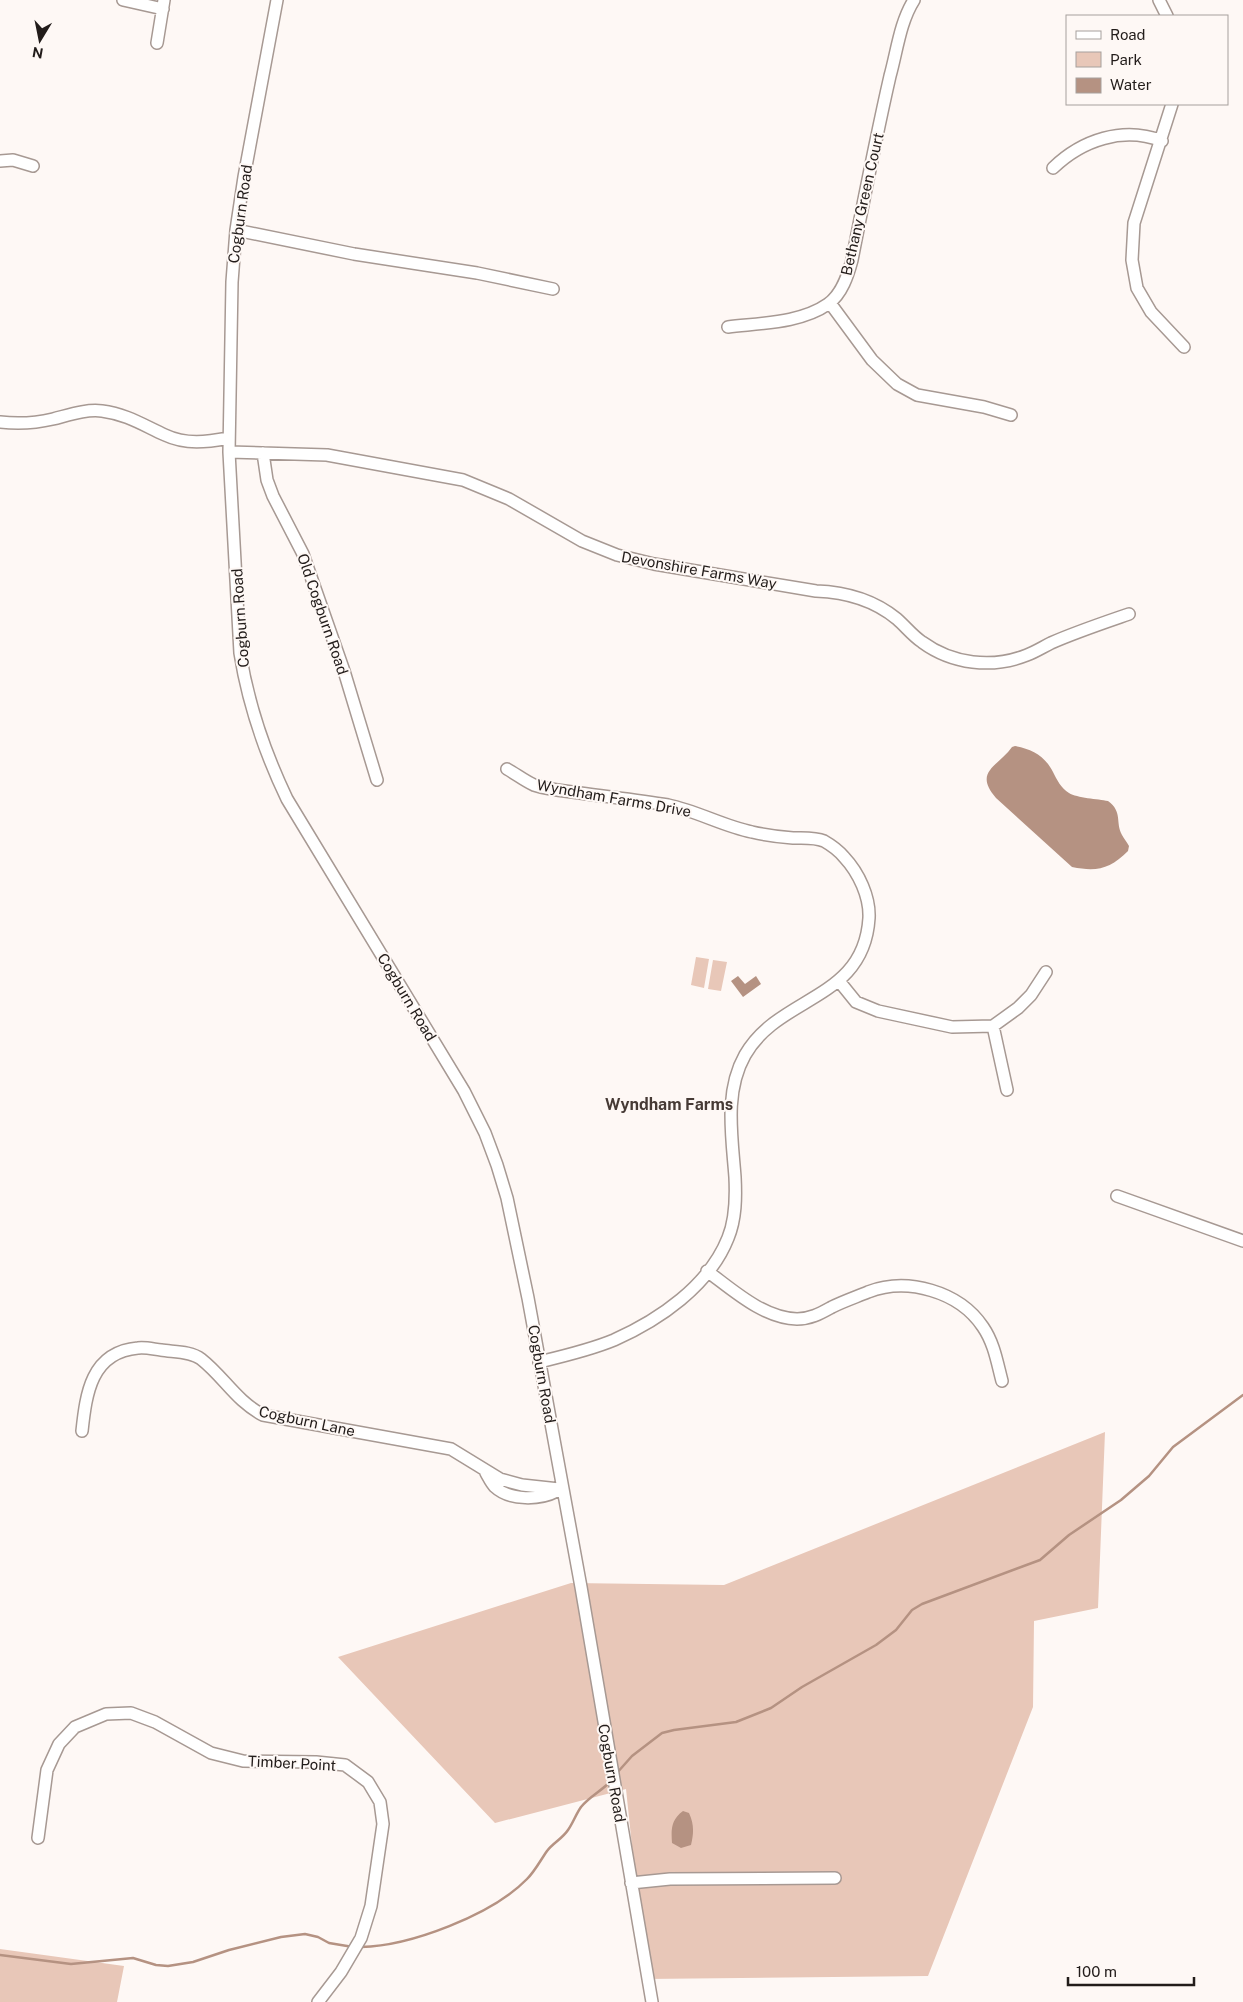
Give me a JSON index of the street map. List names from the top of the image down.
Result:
{
  "streets": {
    "street": [
      "Bethany Green Court",
      "Cogburn Road",
      "Devonshire Farms Way",
      "Old Cogburn Road",
      "Wyndham Farms Drive",
      "Cogburn Lane",
      "Timber Point"
    ]
  },
  "crossings": [
    ["Cogburn Road", "Devonshire Farms Way"],
    ["Cogburn Road", "Wyndham Farms Drive"],
    ["Cogburn Road", "Cogburn Lane"],
    ["Devonshire Farms Way", "Old Cogburn Road"]
  ],
  "districts": ["Wyndham Farms"],
  "legend": ["Road", "Park", "Water"],
  "scale_bar": "100 m",
  "north": "bottom"
}
